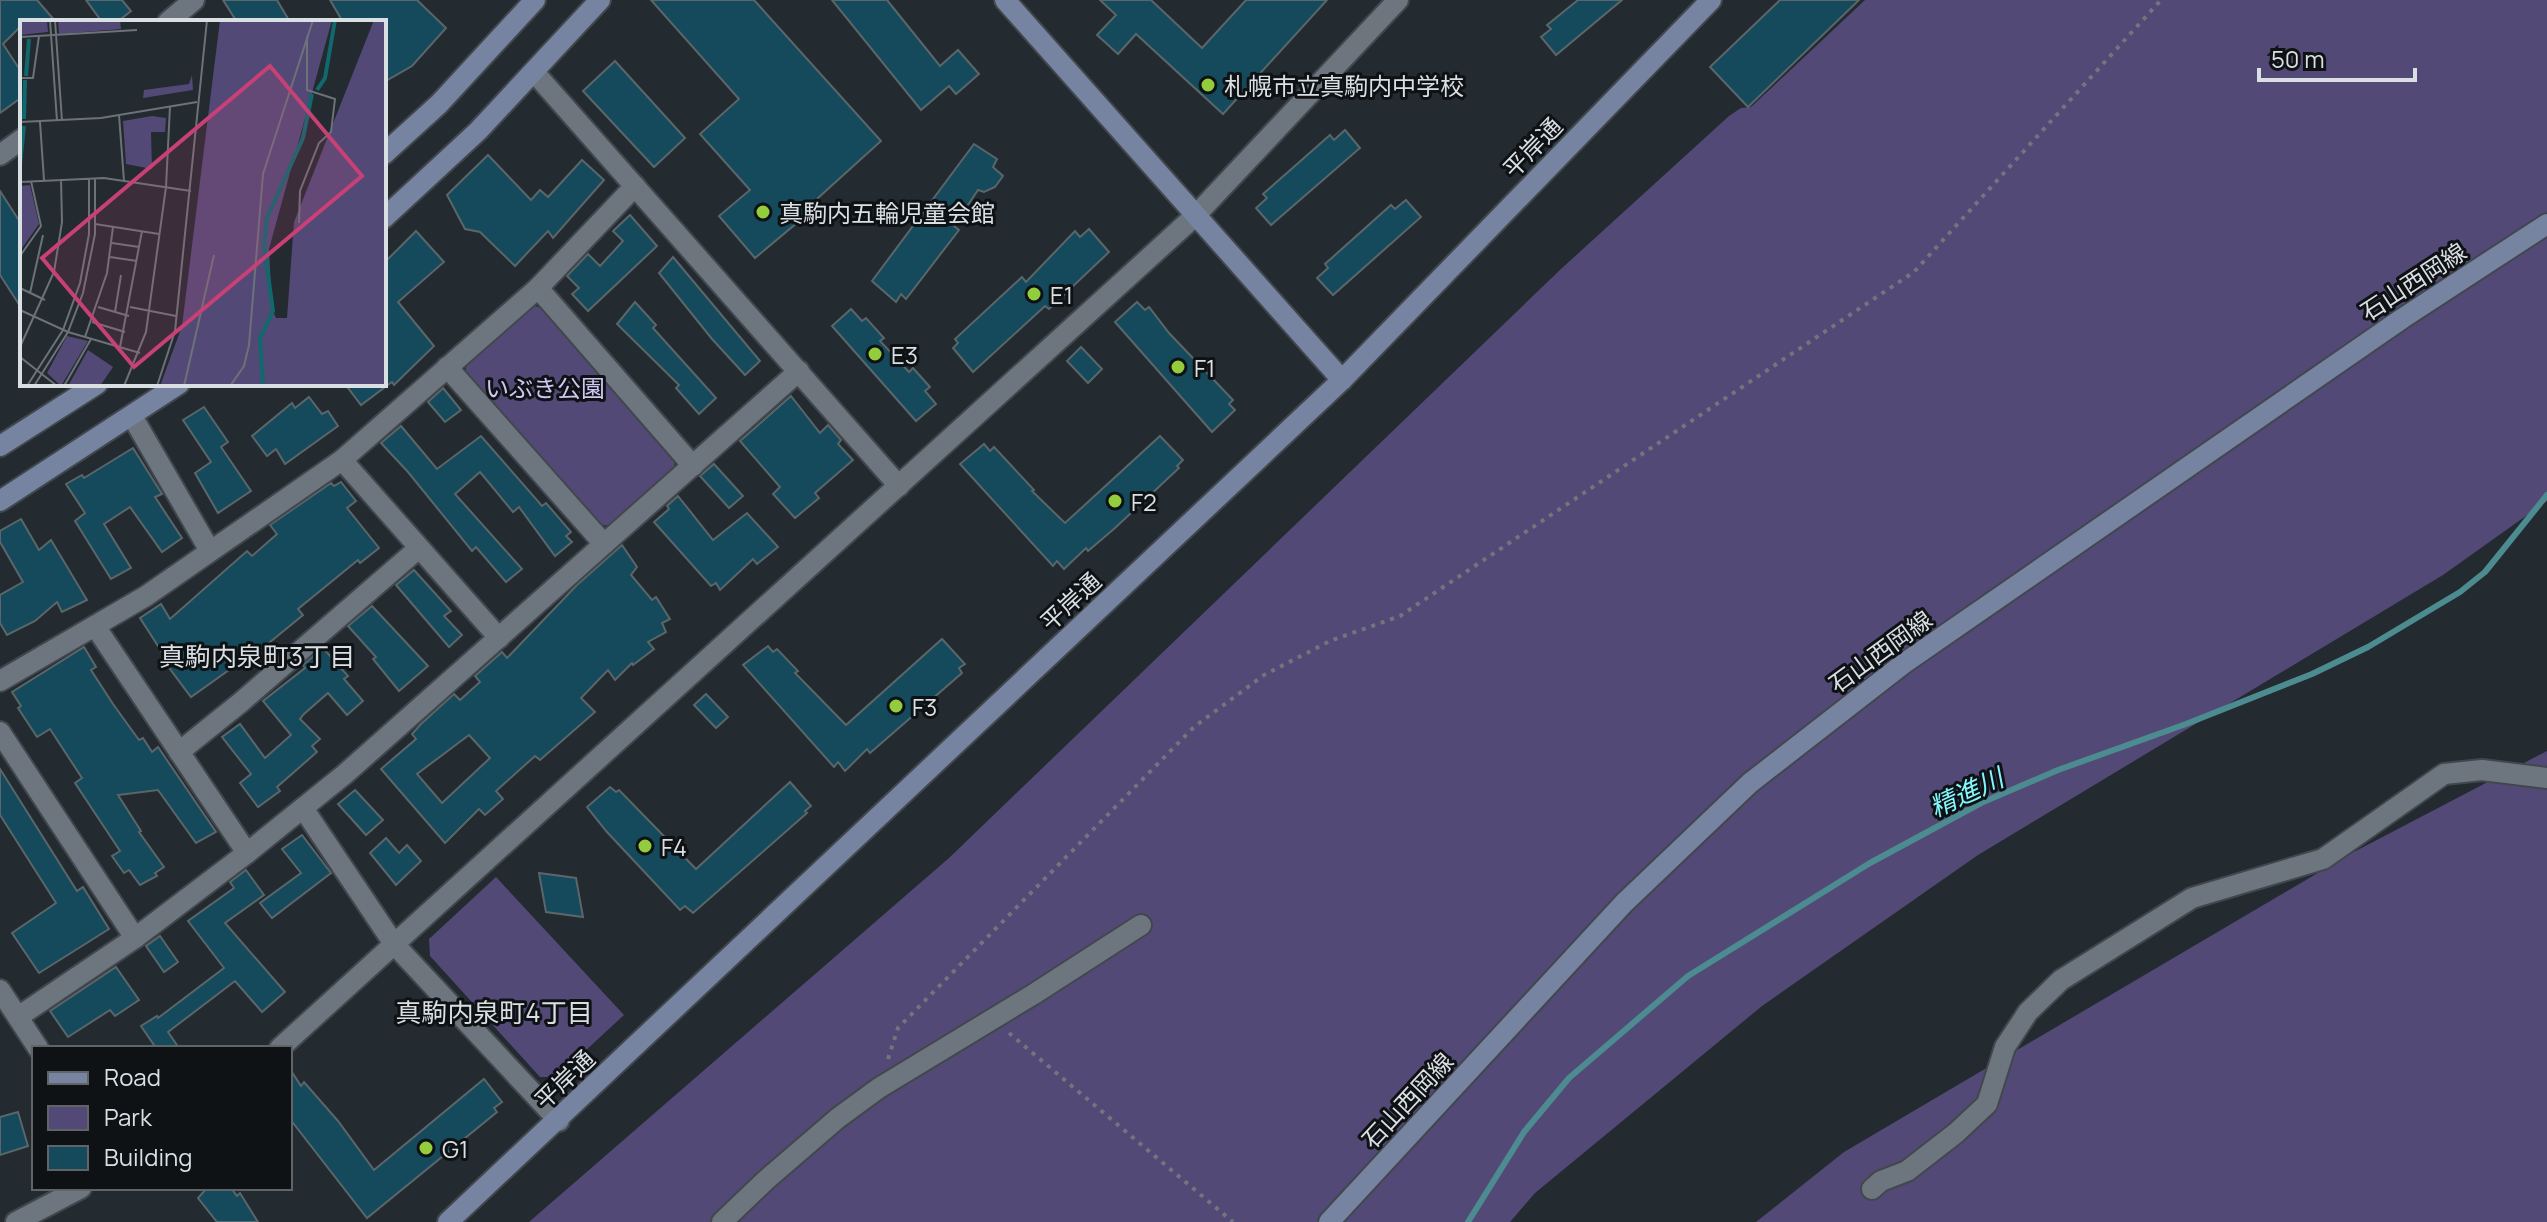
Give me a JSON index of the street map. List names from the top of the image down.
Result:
{
  "streets": {
    "street": ["平岸通", "石山西岡線"]
  },
  "districts": ["真駒内泉町3丁目", "真駒内泉町4丁目"],
  "water": ["精進川"],
  "parks": ["いぶき公園"],
  "places": [
    "札幌市立真駒内中学校",
    "真駒内五輪児童会館",
    "E1",
    "E3",
    "F1",
    "F2",
    "F3",
    "F4",
    "G1"
  ],
  "legend": ["Road", "Park", "Building"],
  "scale_bar": "50 m"
}
